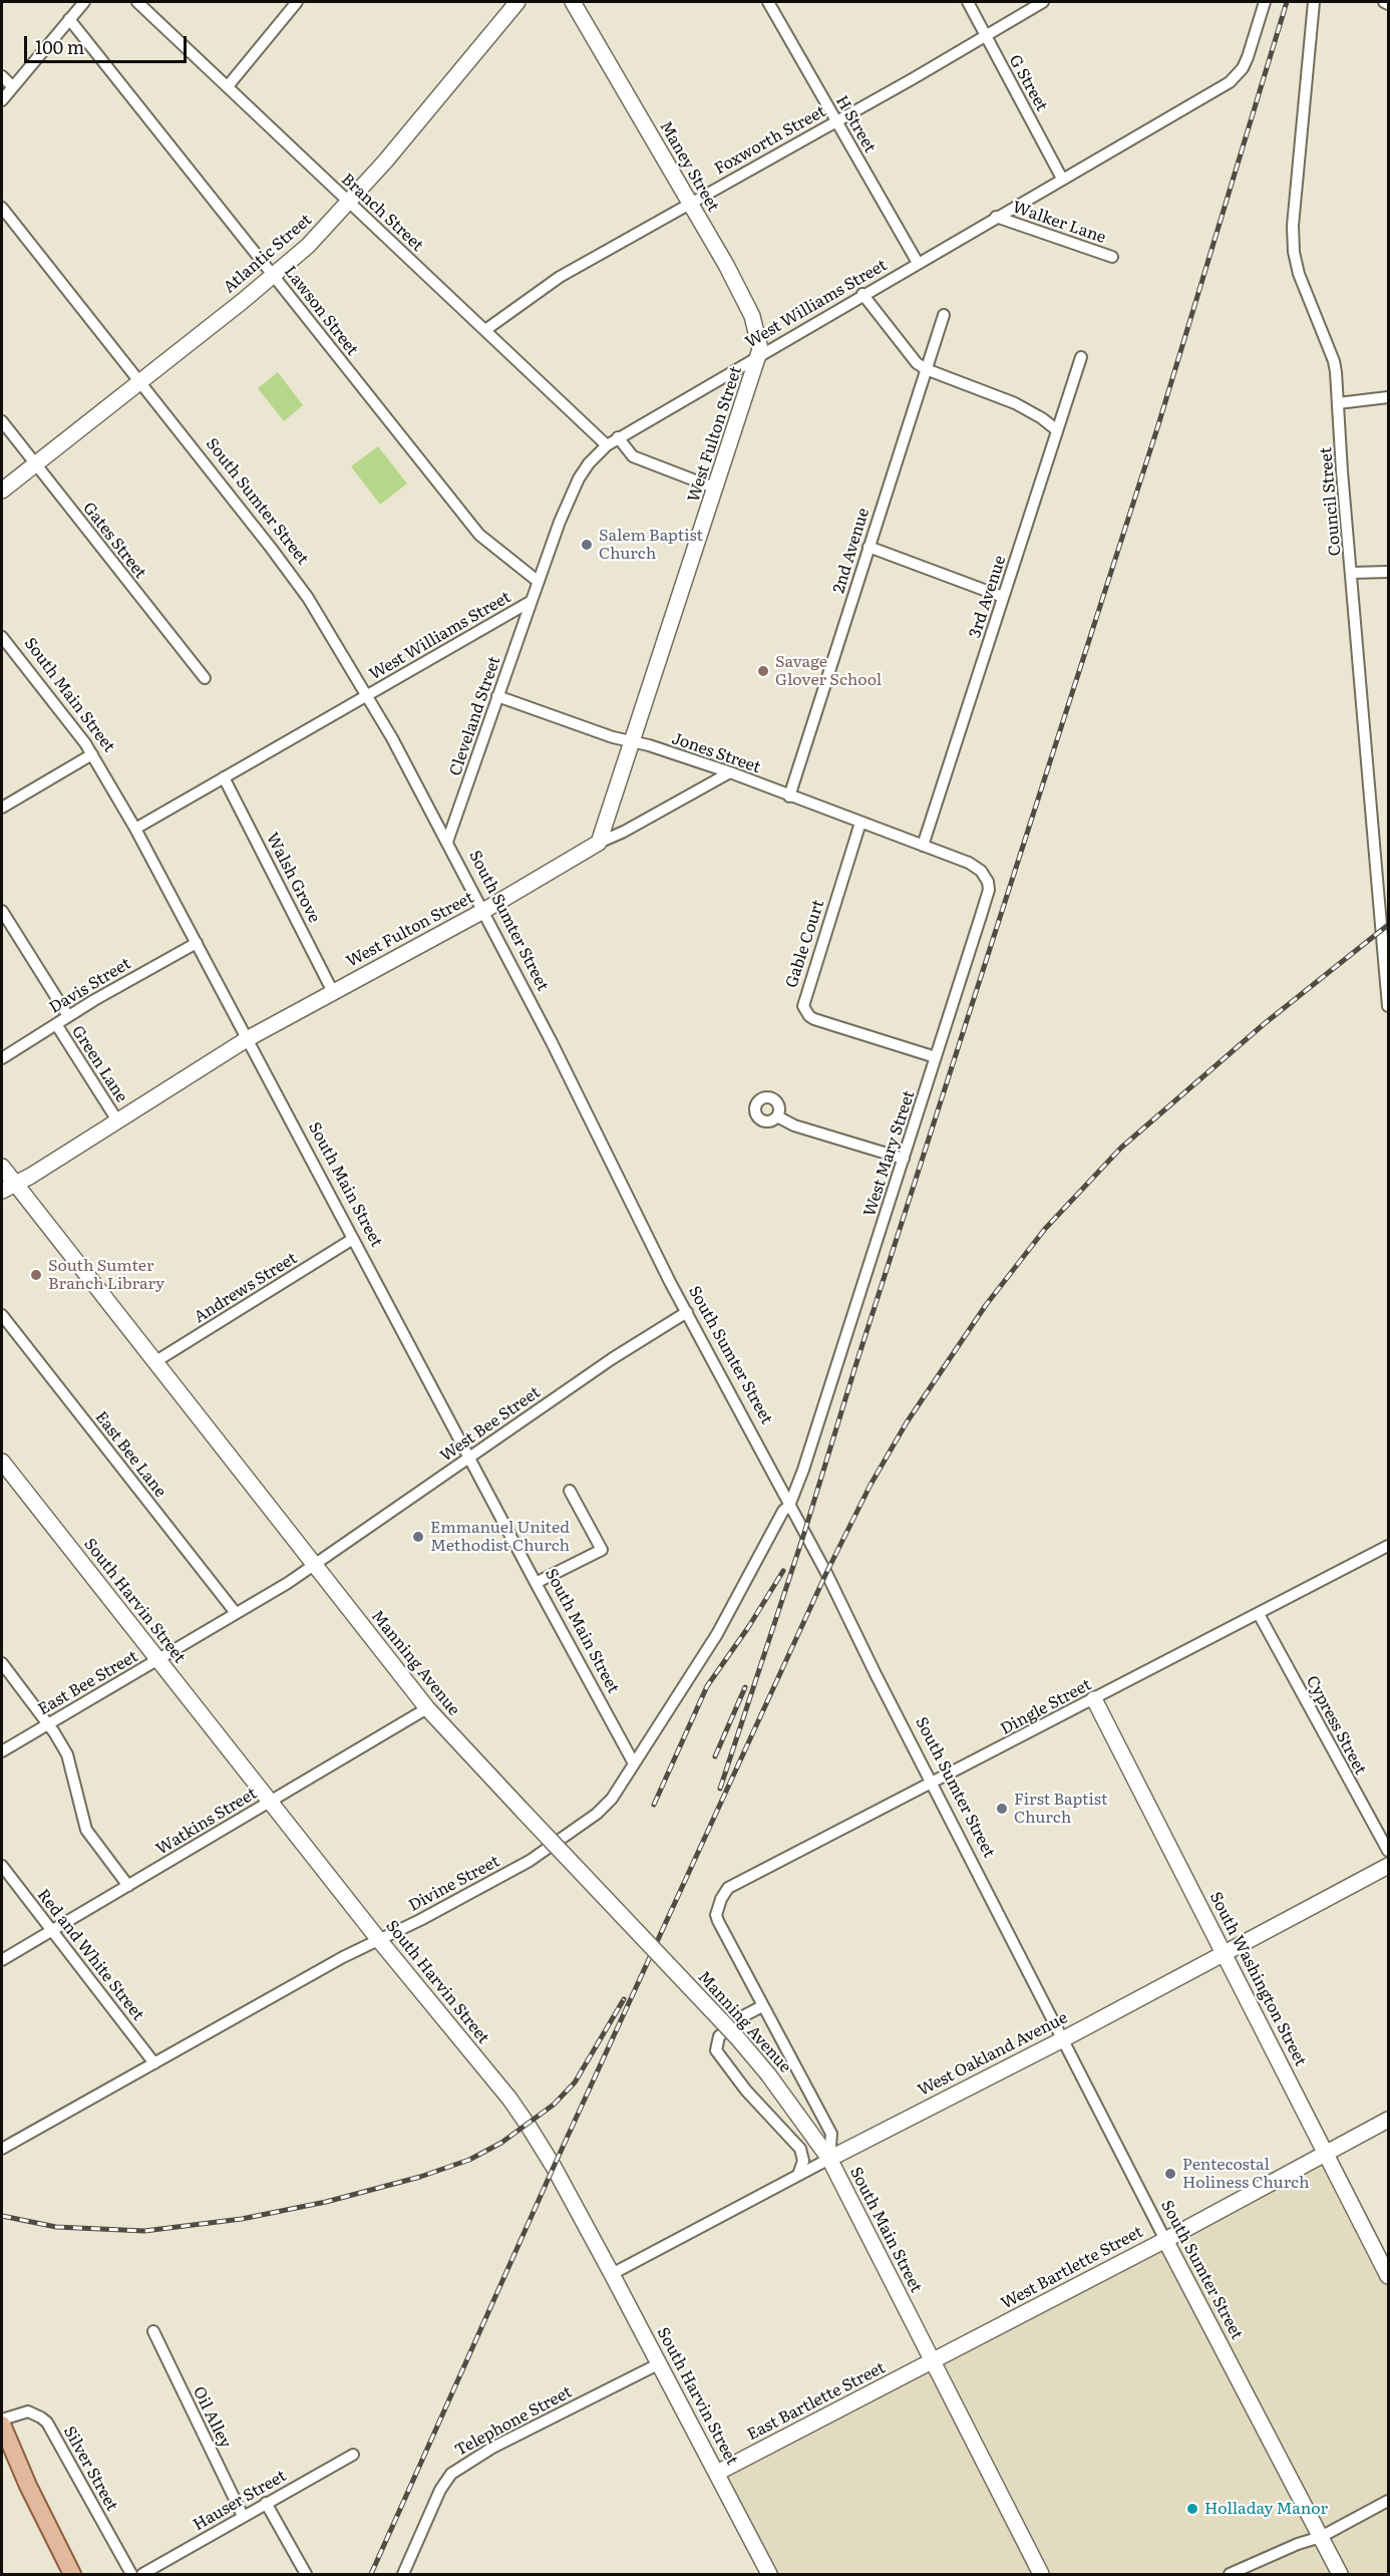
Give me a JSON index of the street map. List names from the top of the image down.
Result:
{
  "streets": {
    "street": [
      "G Street",
      "H Street",
      "Foxworth Street",
      "Maney Street",
      "Branch Street",
      "Walker Lane",
      "Atlantic Street",
      "West Williams Street",
      "Lawson Street",
      "West Fulton Street",
      "South Sumter Street",
      "Council Street",
      "Gates Street",
      "2nd Avenue",
      "3rd Avenue",
      "South Main Street",
      "Cleveland Street",
      "Jones Street",
      "Walsh Grove",
      "Gable Court",
      "Davis Street",
      "Green Lane",
      "West Mary Street",
      "Andrews Street",
      "West Bee Street",
      "East Bee Lane",
      "South Harvin Street",
      "Manning Avenue",
      "East Bee Street",
      "Dingle Street",
      "Cypress Street",
      "Watkins Street",
      "Divine Street",
      "Red and White Street",
      "South Washington Street",
      "West Oakland Avenue",
      "West Bartlette Street",
      "East Bartlette Street",
      "Oil Alley",
      "Telephone Street",
      "Silver Street",
      "Hauser Street"
    ]
  },
  "crossings": [
    ["G Street", "Foxworth Street"],
    ["G Street", "West Williams Street"],
    ["H Street", "Foxworth Street"],
    ["H Street", "West Williams Street"],
    ["Foxworth Street", "Maney Street"],
    ["Foxworth Street", "Branch Street"],
    ["Maney Street", "West Williams Street"],
    ["Maney Street", "West Fulton Street"],
    ["Branch Street", "Atlantic Street"],
    ["Branch Street", "West Williams Street"],
    ["Walker Lane", "West Williams Street"],
    ["Atlantic Street", "Lawson Street"],
    ["Atlantic Street", "South Sumter Street"],
    ["Atlantic Street", "Gates Street"],
    ["West Williams Street", "Lawson Street"],
    ["West Williams Street", "West Fulton Street"],
    ["West Williams Street", "South Sumter Street"],
    ["West Williams Street", "South Main Street"],
    ["West Williams Street", "Cleveland Street"],
    ["West Williams Street", "Walsh Grove"],
    ["West Fulton Street", "South Sumter Street"],
    ["West Fulton Street", "South Main Street"],
    ["West Fulton Street", "Jones Street"],
    ["West Fulton Street", "Walsh Grove"],
    ["West Fulton Street", "Green Lane"],
    ["West Fulton Street", "Manning Avenue"],
    ["South Sumter Street", "Cleveland Street"],
    ["South Sumter Street", "West Mary Street"],
    ["South Sumter Street", "West Bee Street"],
    ["South Sumter Street", "Dingle Street"],
    ["South Sumter Street", "Divine Street"],
    ["South Sumter Street", "West Oakland Avenue"],
    ["South Sumter Street", "West Bartlette Street"],
    ["2nd Avenue", "Jones Street"],
    ["3rd Avenue", "Jones Street"],
    ["3rd Avenue", "West Mary Street"],
    ["South Main Street", "Davis Street"],
    ["South Main Street", "Andrews Street"],
    ["South Main Street", "West Bee Street"],
    ["South Main Street", "Manning Avenue"],
    ["South Main Street", "Dingle Street"],
    ["South Main Street", "Divine Street"],
    ["South Main Street", "West Oakland Avenue"],
    ["South Main Street", "West Bartlette Street"],
    ["South Main Street", "East Bartlette Street"],
    ["Cleveland Street", "Jones Street"],
    ["Jones Street", "Gable Court"],
    ["Jones Street", "West Mary Street"],
    ["Gable Court", "West Mary Street"],
    ["Davis Street", "Green Lane"],
    ["West Mary Street", "Divine Street"],
    ["Andrews Street", "Manning Avenue"],
    ["West Bee Street", "Manning Avenue"],
    ["West Bee Street", "East Bee Street"],
    ["East Bee Lane", "East Bee Street"],
    ["South Harvin Street", "East Bee Street"],
    ["South Harvin Street", "Watkins Street"],
    ["South Harvin Street", "Divine Street"],
    ["South Harvin Street", "West Oakland Avenue"],
    ["South Harvin Street", "East Bartlette Street"],
    ["South Harvin Street", "Telephone Street"],
    ["Manning Avenue", "East Bee Street"],
    ["Manning Avenue", "Watkins Street"],
    ["Manning Avenue", "West Oakland Avenue"],
    ["Dingle Street", "Cypress Street"],
    ["Dingle Street", "South Washington Street"],
    ["Watkins Street", "Red and White Street"],
    ["Divine Street", "Red and White Street"],
    ["South Washington Street", "West Oakland Avenue"],
    ["South Washington Street", "West Bartlette Street"],
    ["West Bartlette Street", "East Bartlette Street"],
    ["Oil Alley", "Hauser Street"]
  ],
  "places": [
    "Salem Baptist Church",
    "Savage Glover School",
    "South Sumter Branch Library",
    "Emmanuel United Methodist Church",
    "First Baptist Church",
    "Pentecostal Holiness Church",
    "Holladay Manor"
  ],
  "scale_bar": "100 m"
}
